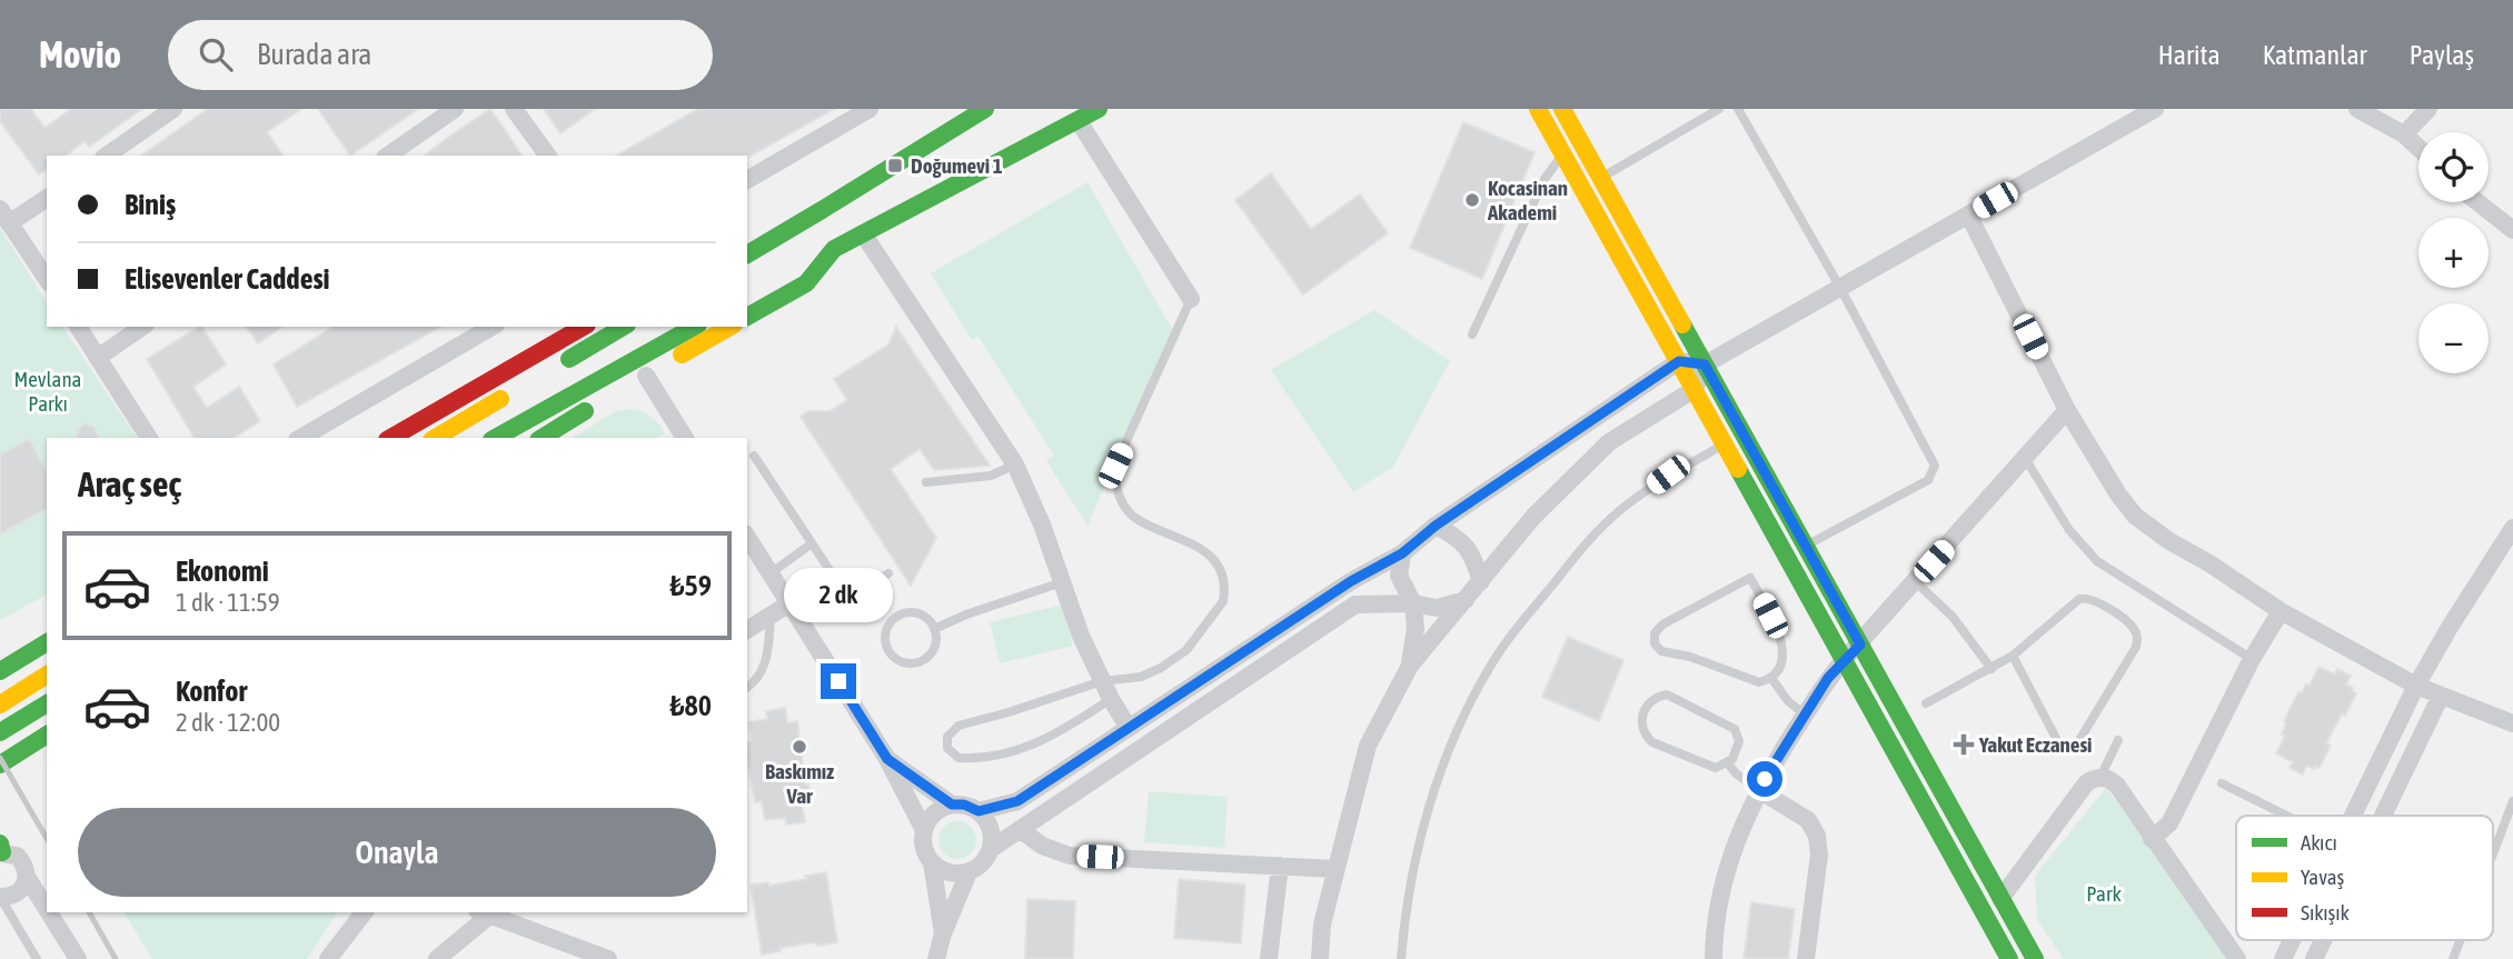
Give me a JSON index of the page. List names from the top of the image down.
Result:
{
  "parks": ["Mevlana Parkı", "Park"],
  "places": {
    "transit": ["Doğumevi 1"],
    "other": ["Kocasinan Akademi", "Baskımız Var"],
    "health": ["Yakut Eczanesi"]
  },
  "legend": ["Akıcı", "Yavaş", "Sıkışık"],
  "page": {
    "header": "Movio",
    "search": "Burada ara",
    "nav": ["Harita", "Katmanlar", "Paylaş"],
    "map_buttons": ["+", "−"],
    "banner": ["Biniş", "Elisevenler Caddesi"],
    "heading": "Araç seç",
    "list": [
      {
        "name": "Ekonomi",
        "note": "1 dk · 11:59",
        "value": "₺59"
      },
      {
        "name": "Konfor",
        "note": "2 dk · 12:00",
        "value": "₺80"
      }
    ],
    "bubble": "2 dk",
    "buttons": "Onayla"
  }
}
